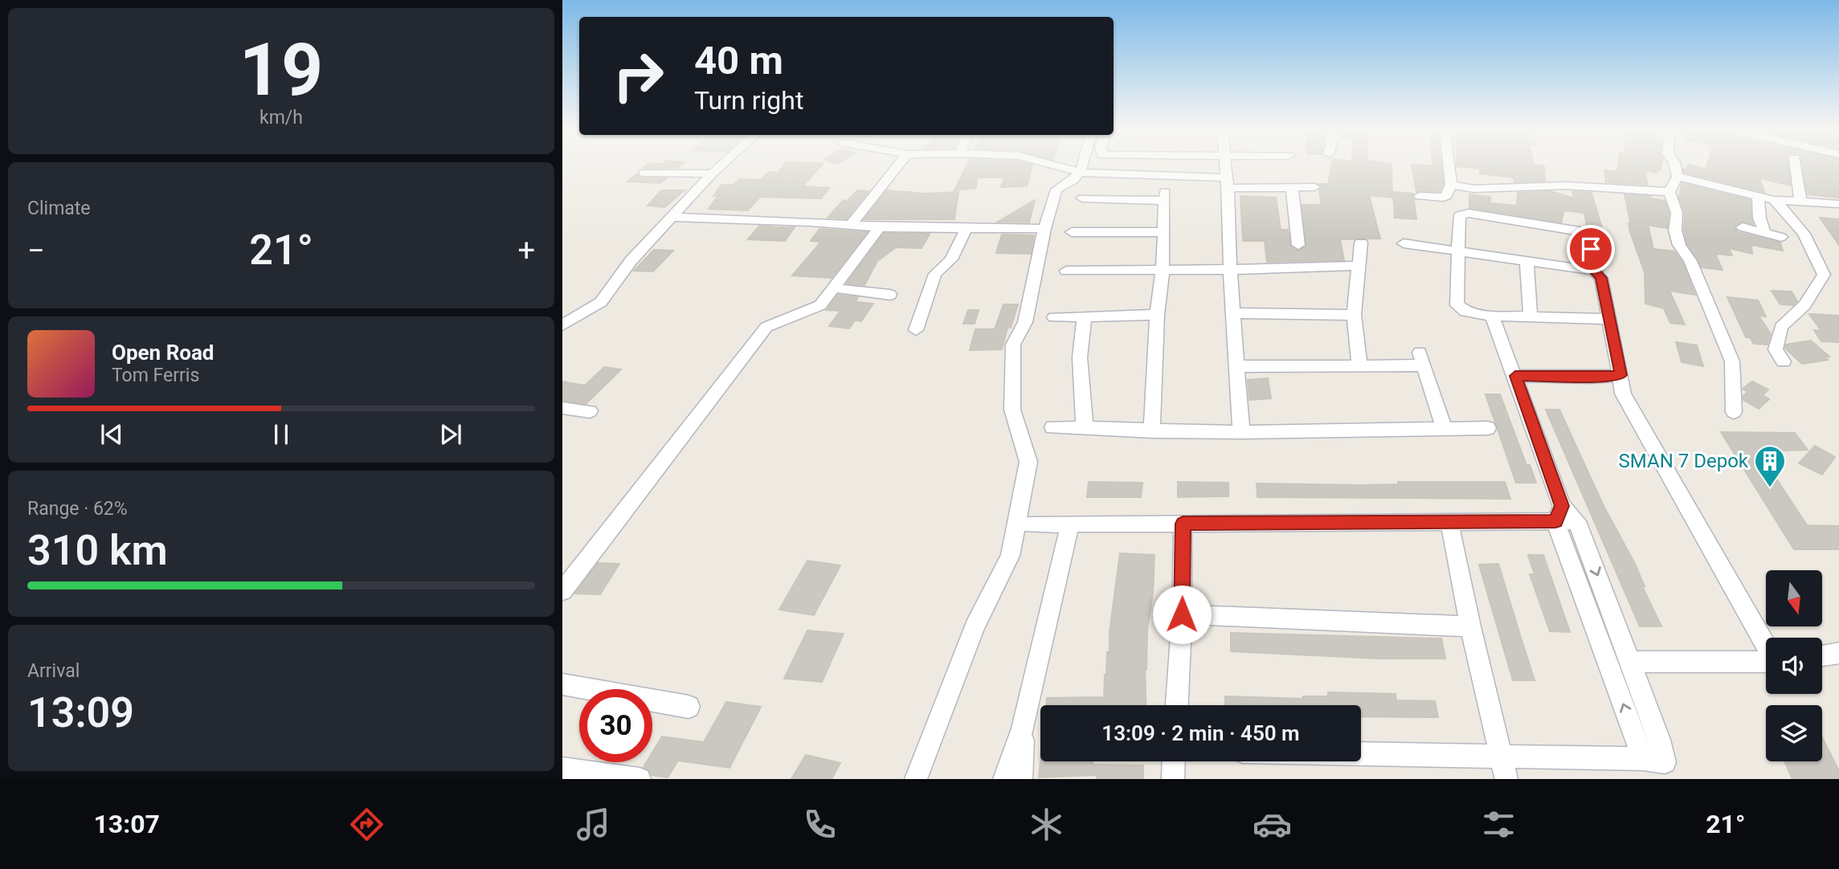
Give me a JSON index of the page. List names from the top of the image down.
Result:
{
  "places": {
    "building": ["SMAN 7 Depok"]
  },
  "north": "bottom",
  "page": {
    "tile": [
      ["19", "km/h"],
      "Climate",
      ["Range · 62%", "310 km"],
      ["Arrival", "13:09"]
    ],
    "turn": ["40 m", "Turn right"],
    "heat": ["−", "21°", "+"],
    "song": ["Open Road", "Tom Ferris"],
    "limit": "30",
    "trip": "13:09 · 2 min · 450 m",
    "tabs": ["13:07", "21°"]
  }
}
